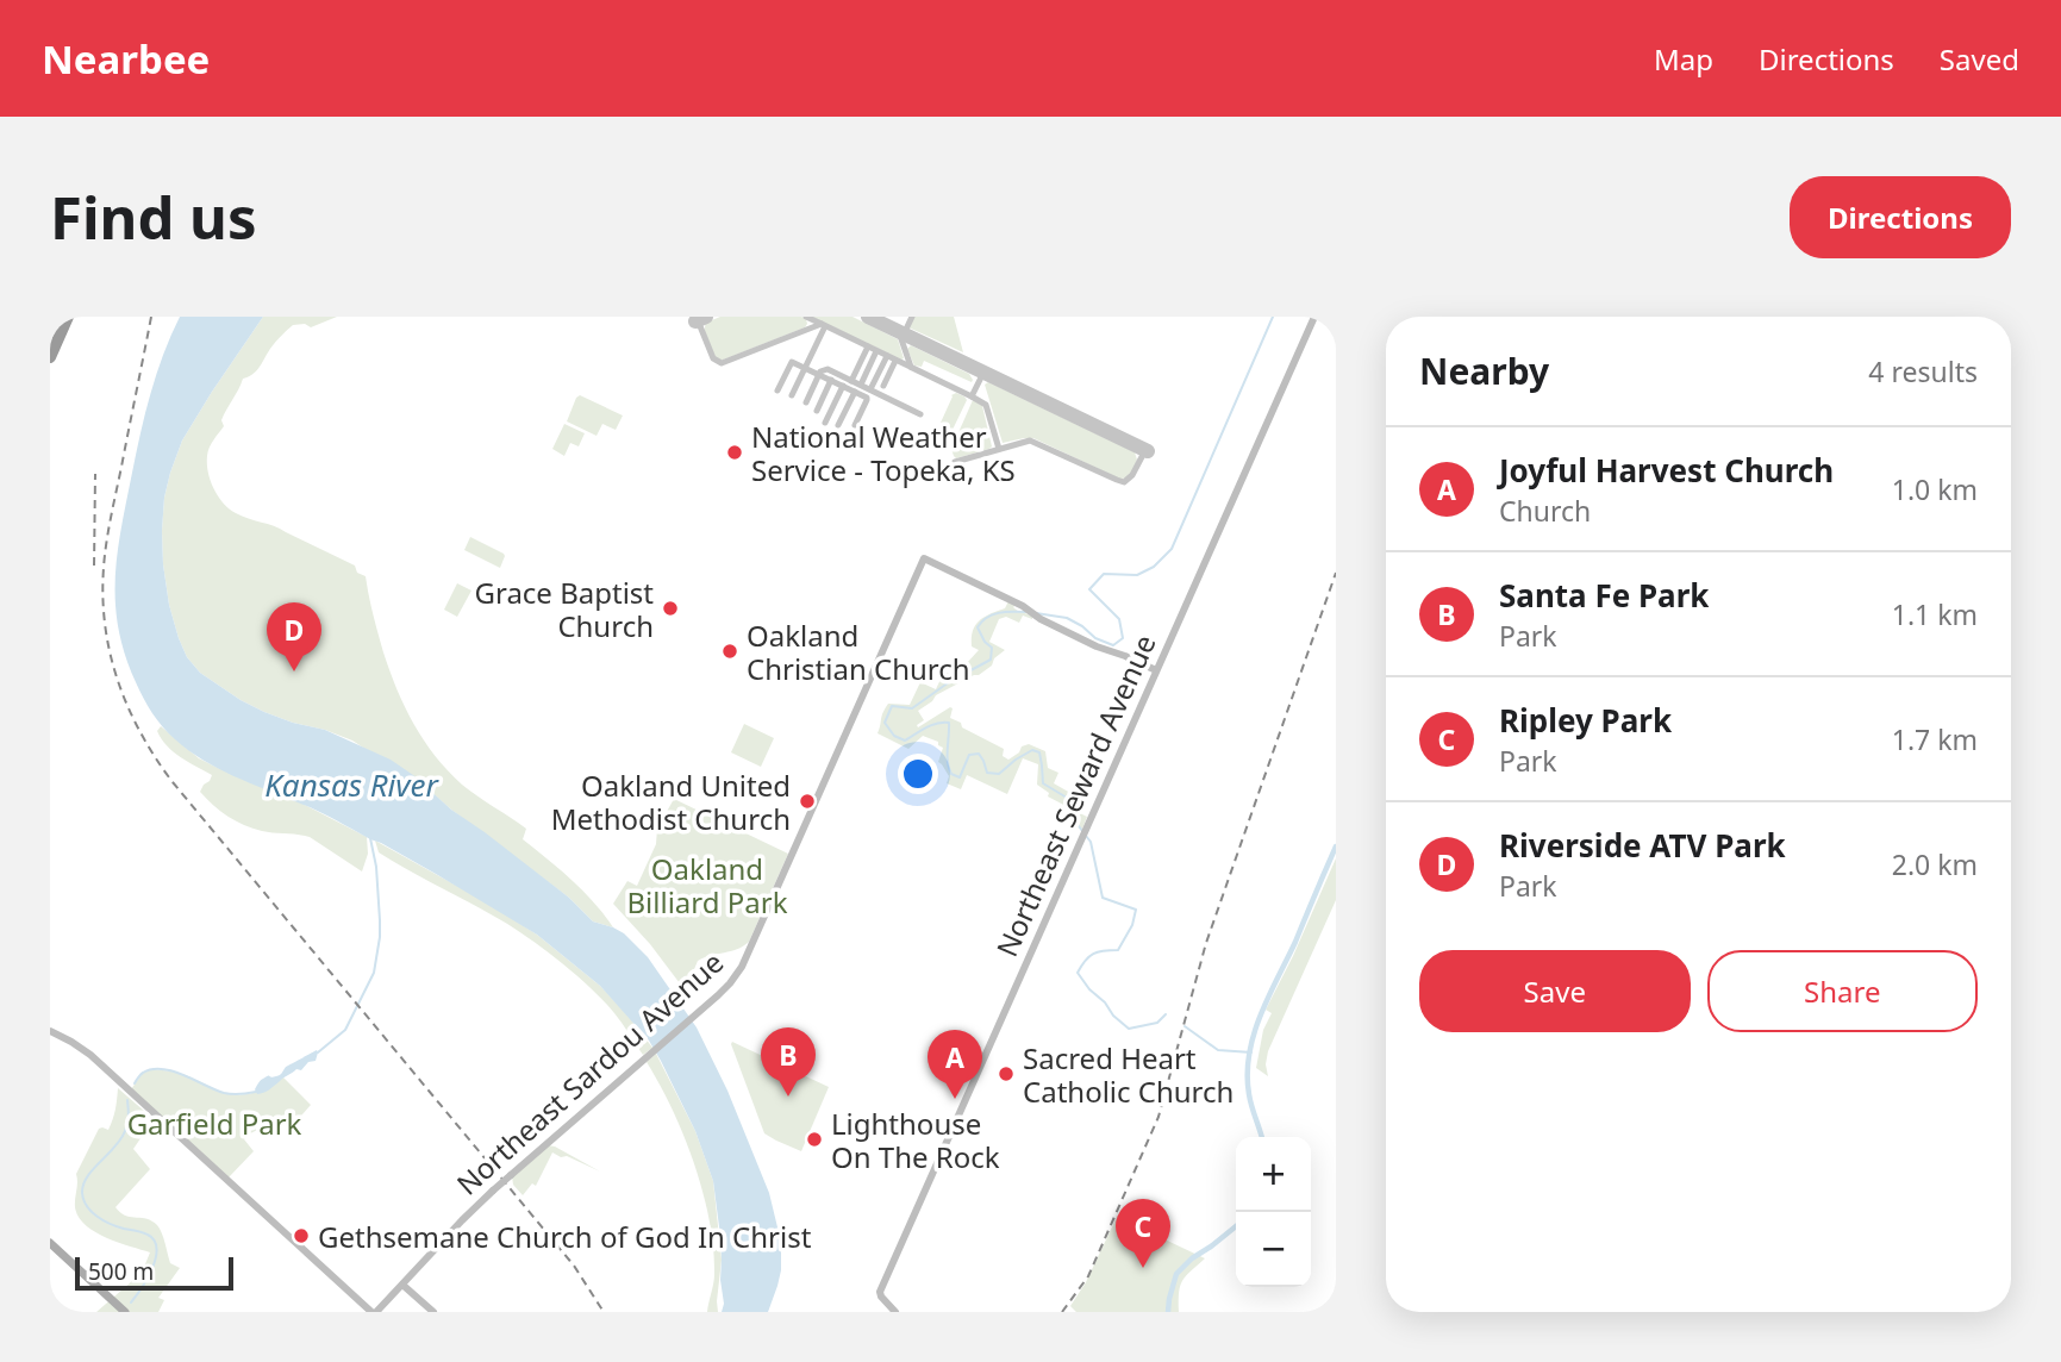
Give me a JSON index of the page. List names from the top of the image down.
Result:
{
  "streets": {
    "main road": ["Northeast Seward Avenue", "Northeast Sardou Avenue"]
  },
  "crossings": [
    ["Northeast Seward Avenue", "Northeast Sardou Avenue"]
  ],
  "water": ["Kansas River"],
  "parks": ["Oakland Billiard Park", "Garfield Park"],
  "places": [
    "National Weather Service - Topeka, KS",
    "Grace Baptist Church",
    "Oakland Christian Church",
    "Oakland United Methodist Church",
    "Sacred Heart Catholic Church",
    "Lighthouse On The Rock",
    "Gethsemane Church of God In Christ"
  ],
  "scale_bar": "500 m",
  "page": {
    "header": "Nearbee",
    "nav": ["Map", "Directions", "Saved"],
    "buttons": [
      "Directions",
      ["Save", "Share"]
    ],
    "title": "Find us",
    "heading": ["Nearby", "4 results"],
    "list": [
      {
        "mark": "A",
        "name": "Joyful Harvest Church",
        "note": "Church",
        "value": "1.0 km"
      },
      {
        "mark": "B",
        "name": "Santa Fe Park",
        "note": "Park",
        "value": "1.1 km"
      },
      {
        "mark": "C",
        "name": "Ripley Park",
        "note": "Park",
        "value": "1.7 km"
      },
      {
        "mark": "D",
        "name": "Riverside ATV Park",
        "note": "Park",
        "value": "2.0 km"
      }
    ],
    "pins": [
      "D",
      "B",
      "A",
      "C"
    ],
    "map_buttons": ["+", "−"],
    "scale": "500 m"
  }
}
